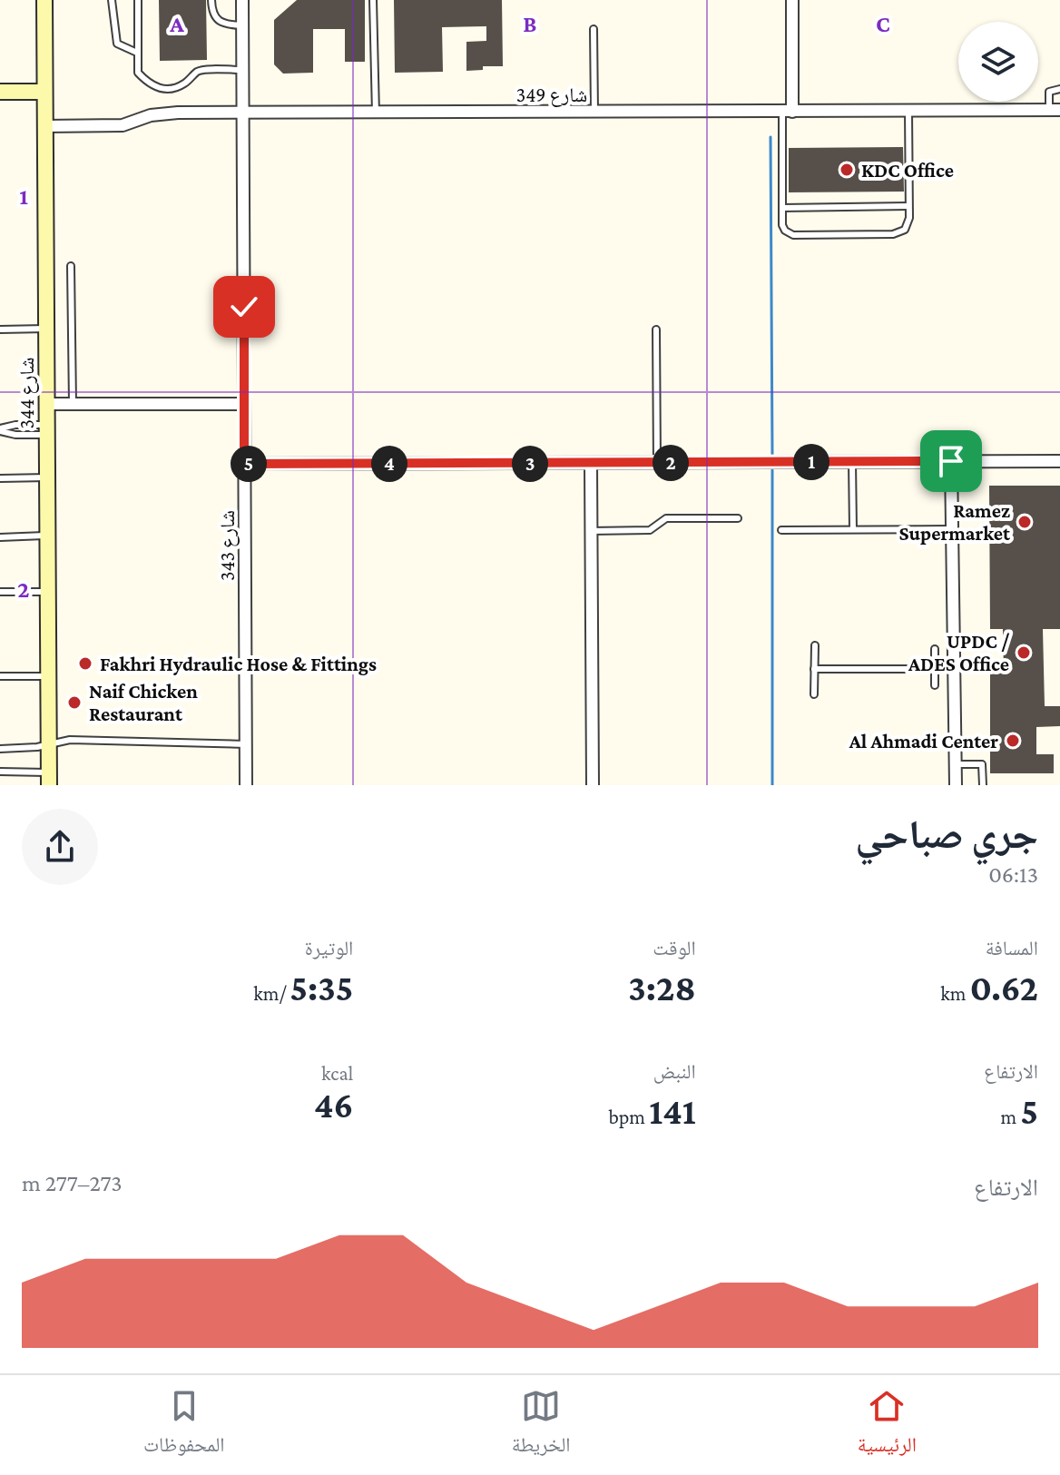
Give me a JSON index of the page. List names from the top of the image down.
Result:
{
  "streets": {
    "main road": ["شارع 344"],
    "street": ["شارع 349", "شارع 343"]
  },
  "crossings": [
    ["شارع 349", "شارع 344"],
    ["شارع 349", "شارع 343"]
  ],
  "places": [
    "KDC Office",
    "Ramez Supermarket",
    "UPDC / ADES Office",
    "Fakhri Hydraulic Hose & Fittings",
    "Naif Chicken Restaurant",
    "Al Ahmadi Center"
  ],
  "page": {
    "pins": [
      "1",
      "2",
      "3",
      "4",
      "5"
    ],
    "heading": ["جري صباحي", "06:13"],
    "stats": [
      ["المسافة", "0.62 km"],
      ["الوقت", "3:28"],
      ["الوتيرة", "5:35 /km"],
      ["الارتفاع", "5 m"],
      ["النبض", "141 bpm"],
      ["kcal", "46"]
    ],
    "chart": ["الارتفاع", "273–277 m"],
    "tabs": ["الرئيسية", "الخريطة", "المحفوظات"]
  },
  "grid": {
    "columns": ["A", "B", "C"],
    "rows": ["1", "2"]
  }
}
